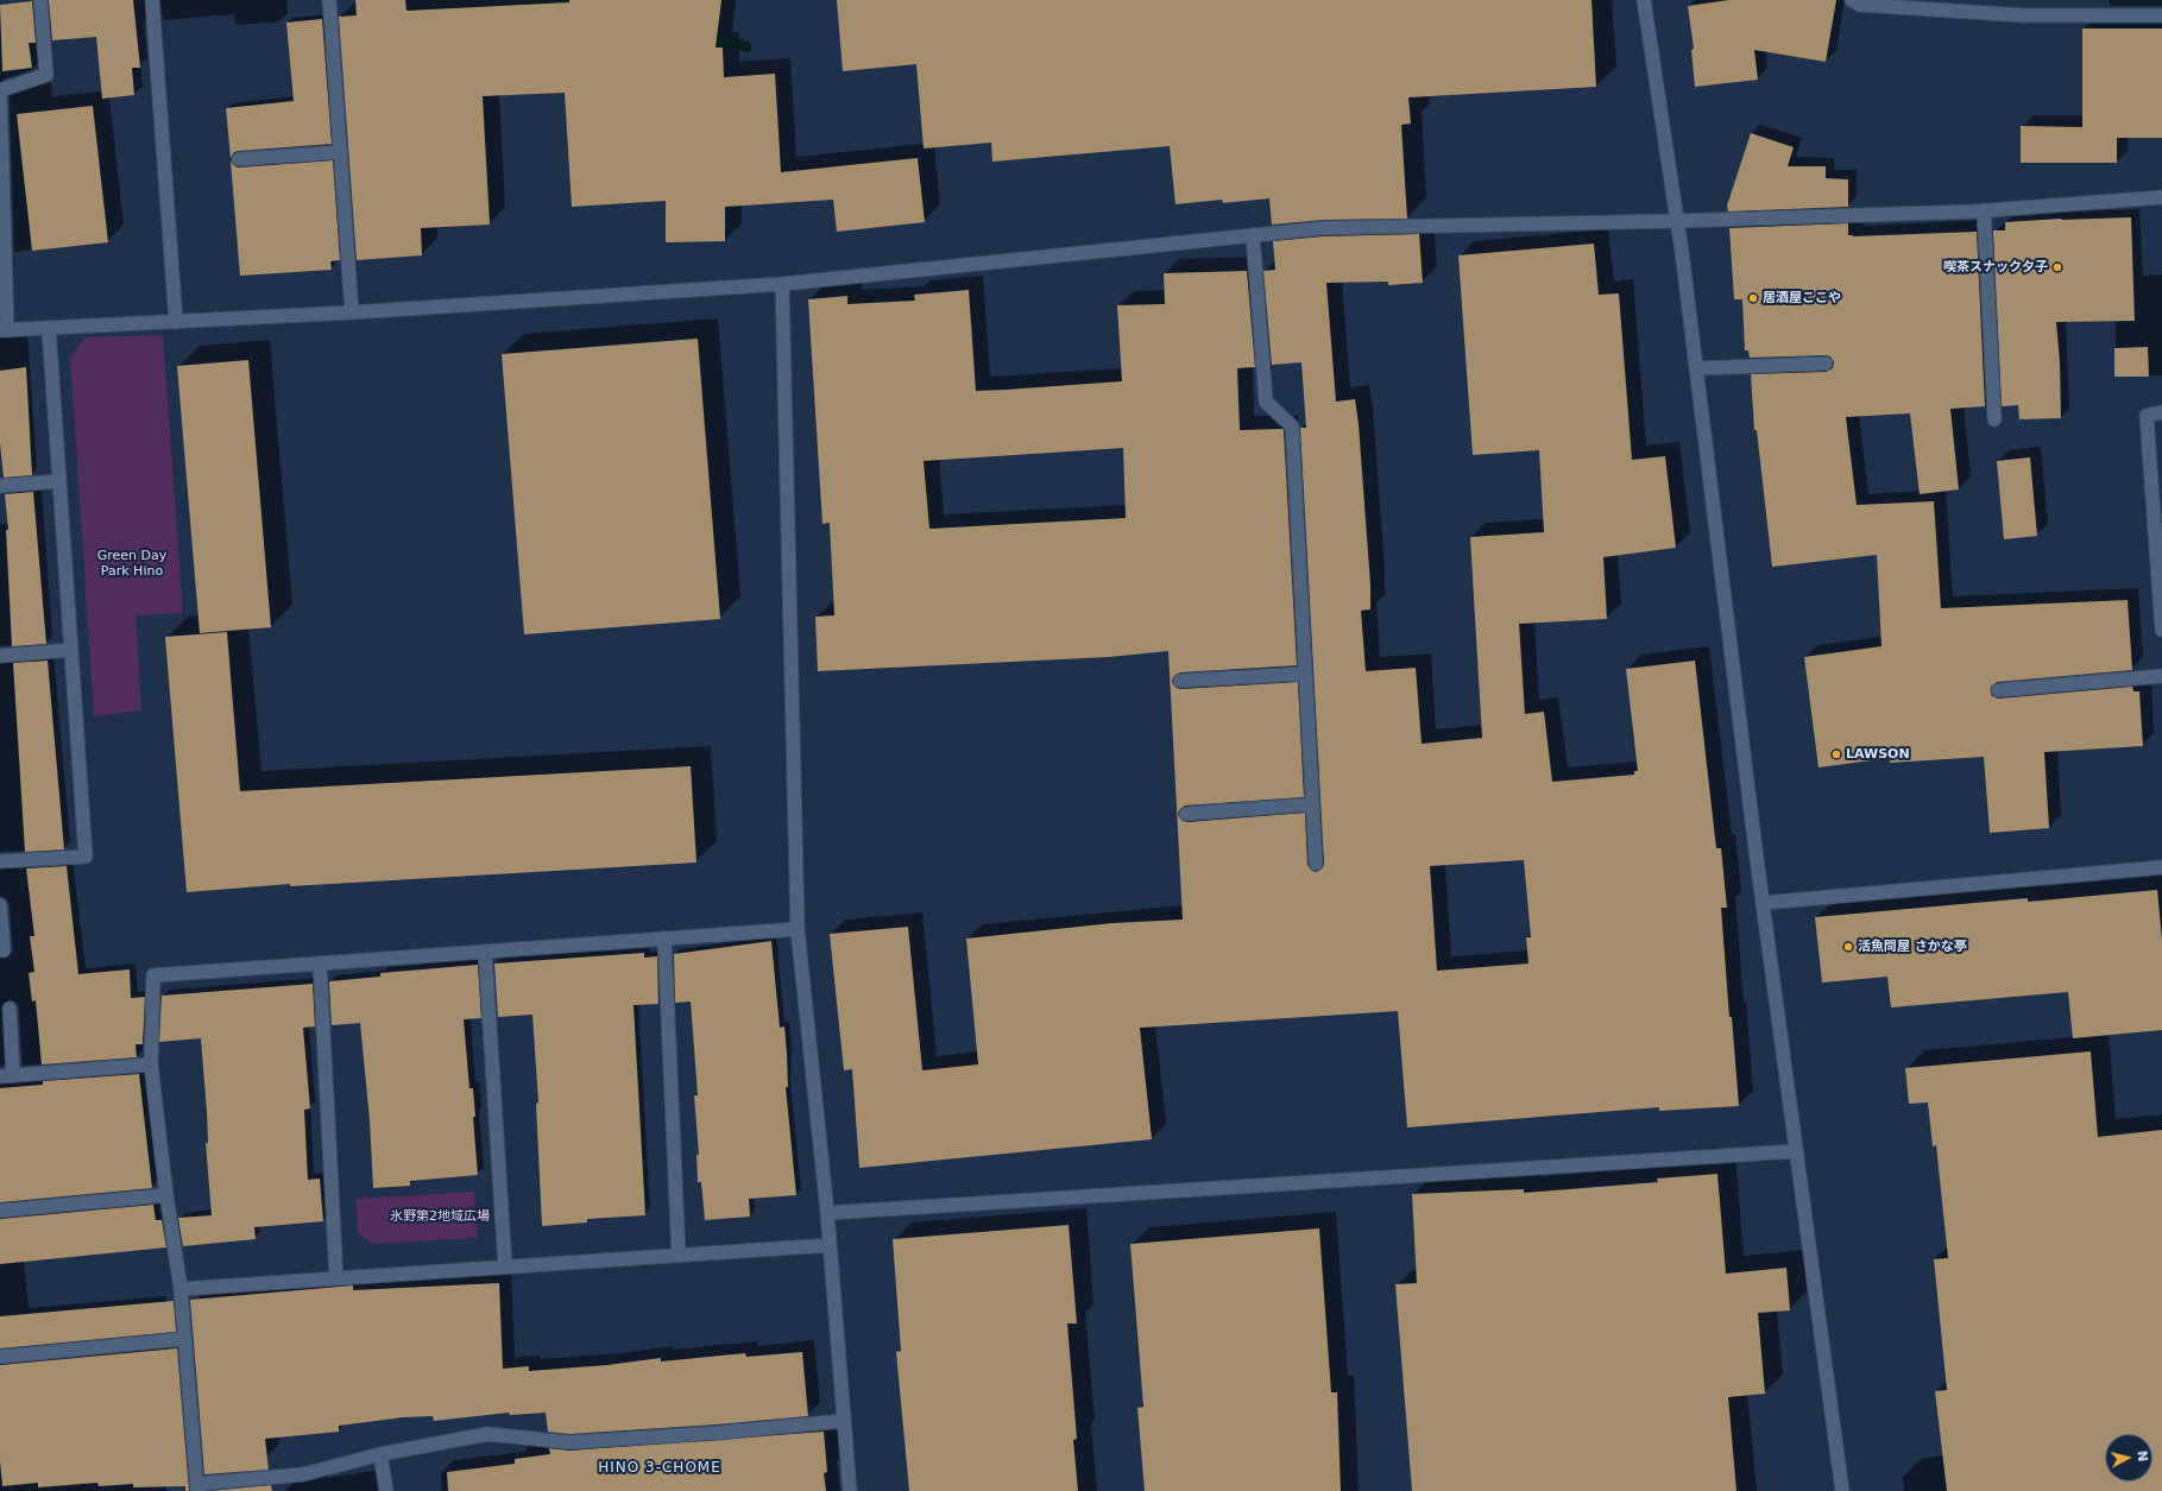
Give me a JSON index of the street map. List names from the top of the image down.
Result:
{
  "districts": ["HINO 3-CHOME"],
  "parks": ["Green Day Park Hino", "氷野第2地域広場"],
  "places": [
    "喫茶スナック夕子",
    "居酒屋ここや",
    "LAWSON",
    "活魚問屋 さかな亭"
  ],
  "north": "right"
}
